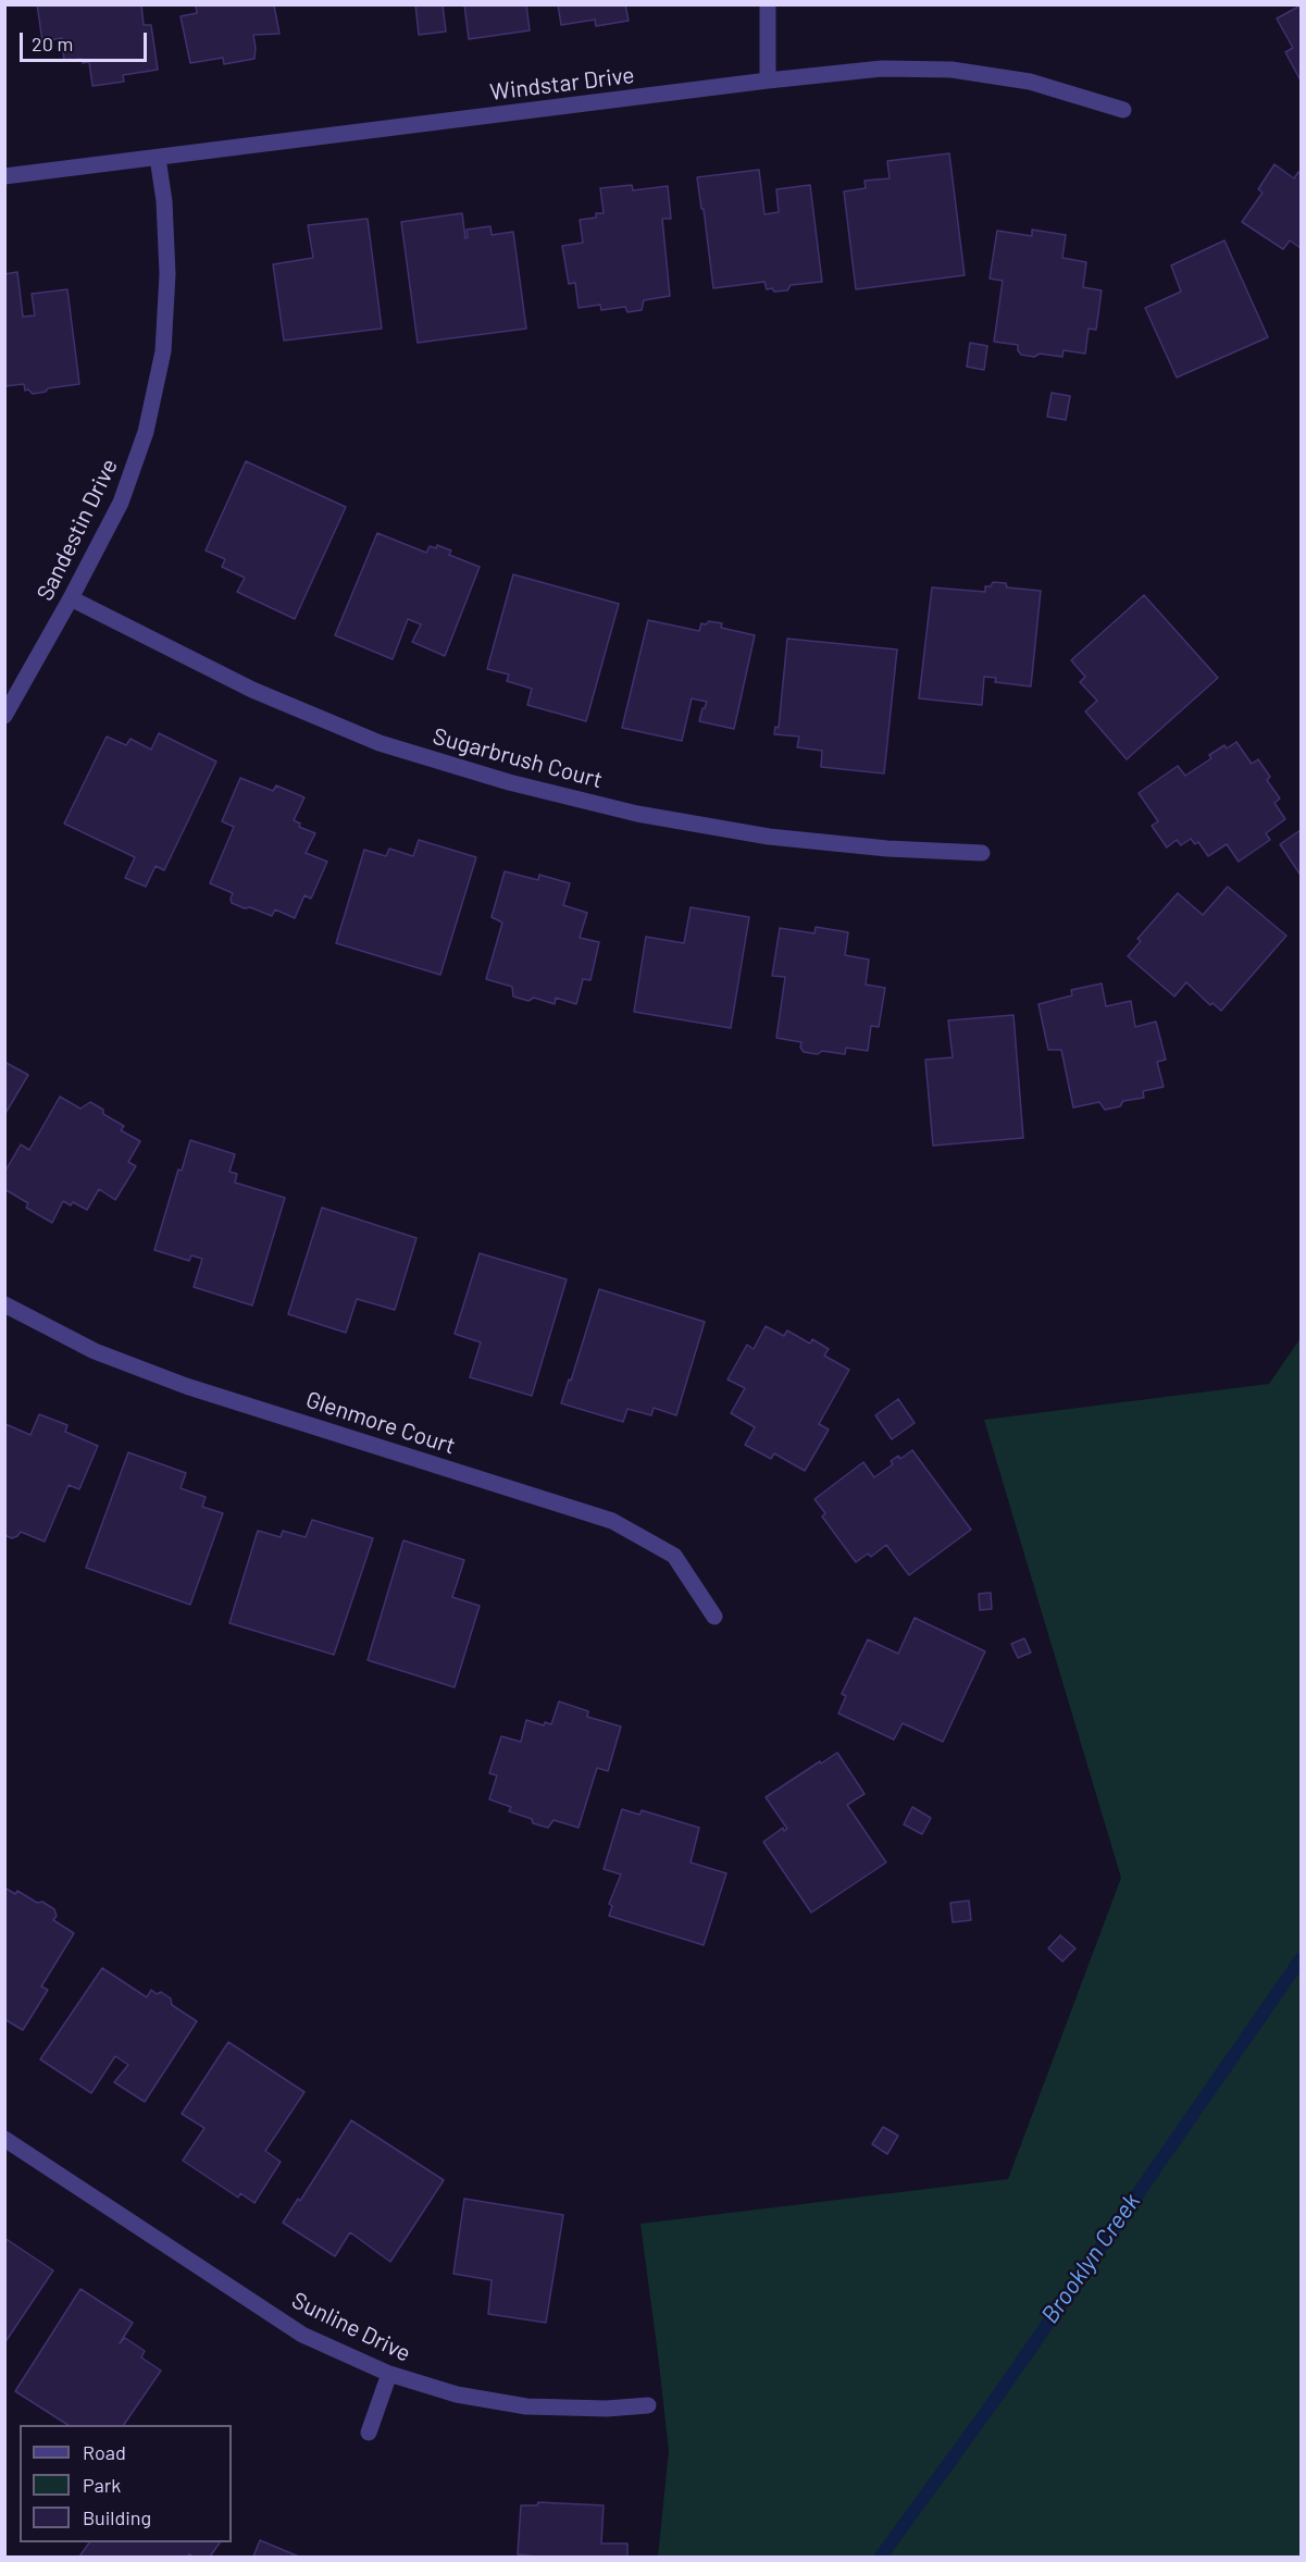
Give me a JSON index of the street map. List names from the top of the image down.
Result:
{
  "streets": {
    "street": [
      "Windstar Drive",
      "Sandestin Drive",
      "Sugarbrush Court",
      "Glenmore Court",
      "Sunline Drive"
    ]
  },
  "crossings": [
    ["Windstar Drive", "Sandestin Drive"],
    ["Sandestin Drive", "Sugarbrush Court"]
  ],
  "water": ["Brooklyn Creek"],
  "legend": ["Road", "Park", "Building"],
  "scale_bar": "20 m"
}
